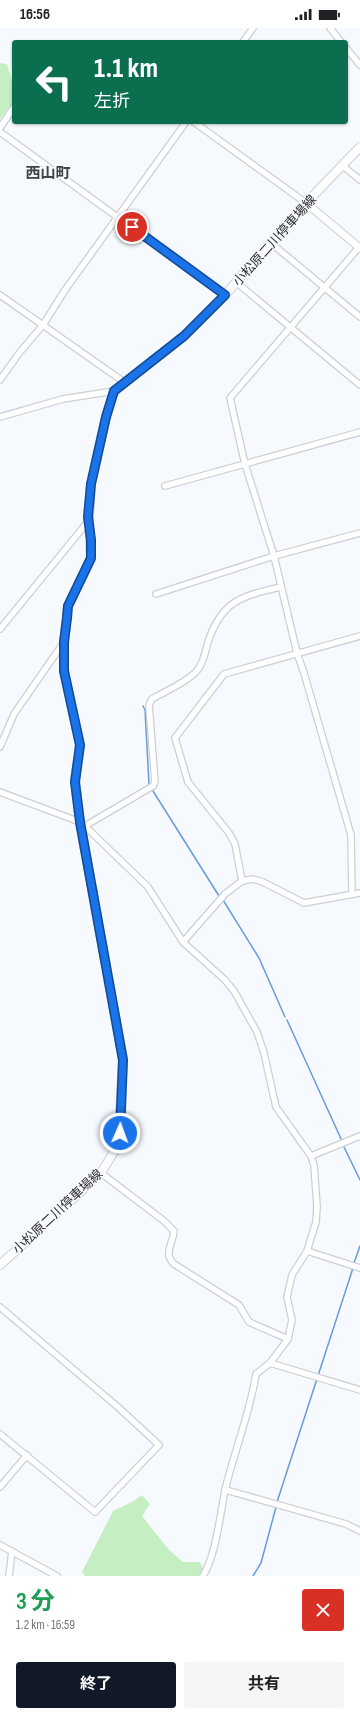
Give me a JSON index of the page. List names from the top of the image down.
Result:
{
  "streets": {
    "main road": ["小松原二川停車場線"]
  },
  "districts": ["西山町"],
  "page": {
    "status": "16:56",
    "turn": ["1.1 km", "左折"],
    "heading": ["3 分", "1.2 km · 16:59"],
    "buttons": ["終了", "共有"]
  }
}
